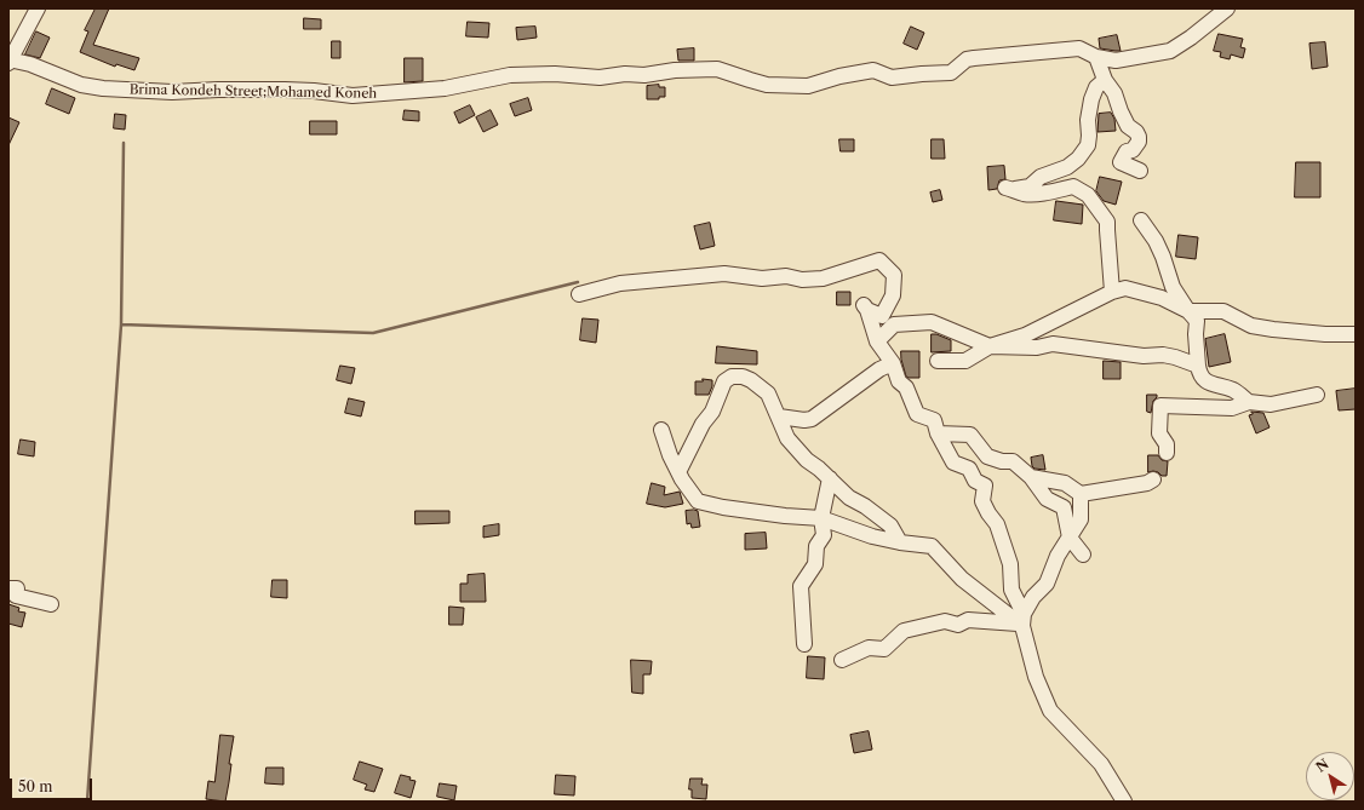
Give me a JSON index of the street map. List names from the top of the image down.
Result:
{
  "streets": {
    "street": ["Brima Kondeh Street;Mohamed Koneh"]
  },
  "scale_bar": "50 m",
  "north": "top left"
}
